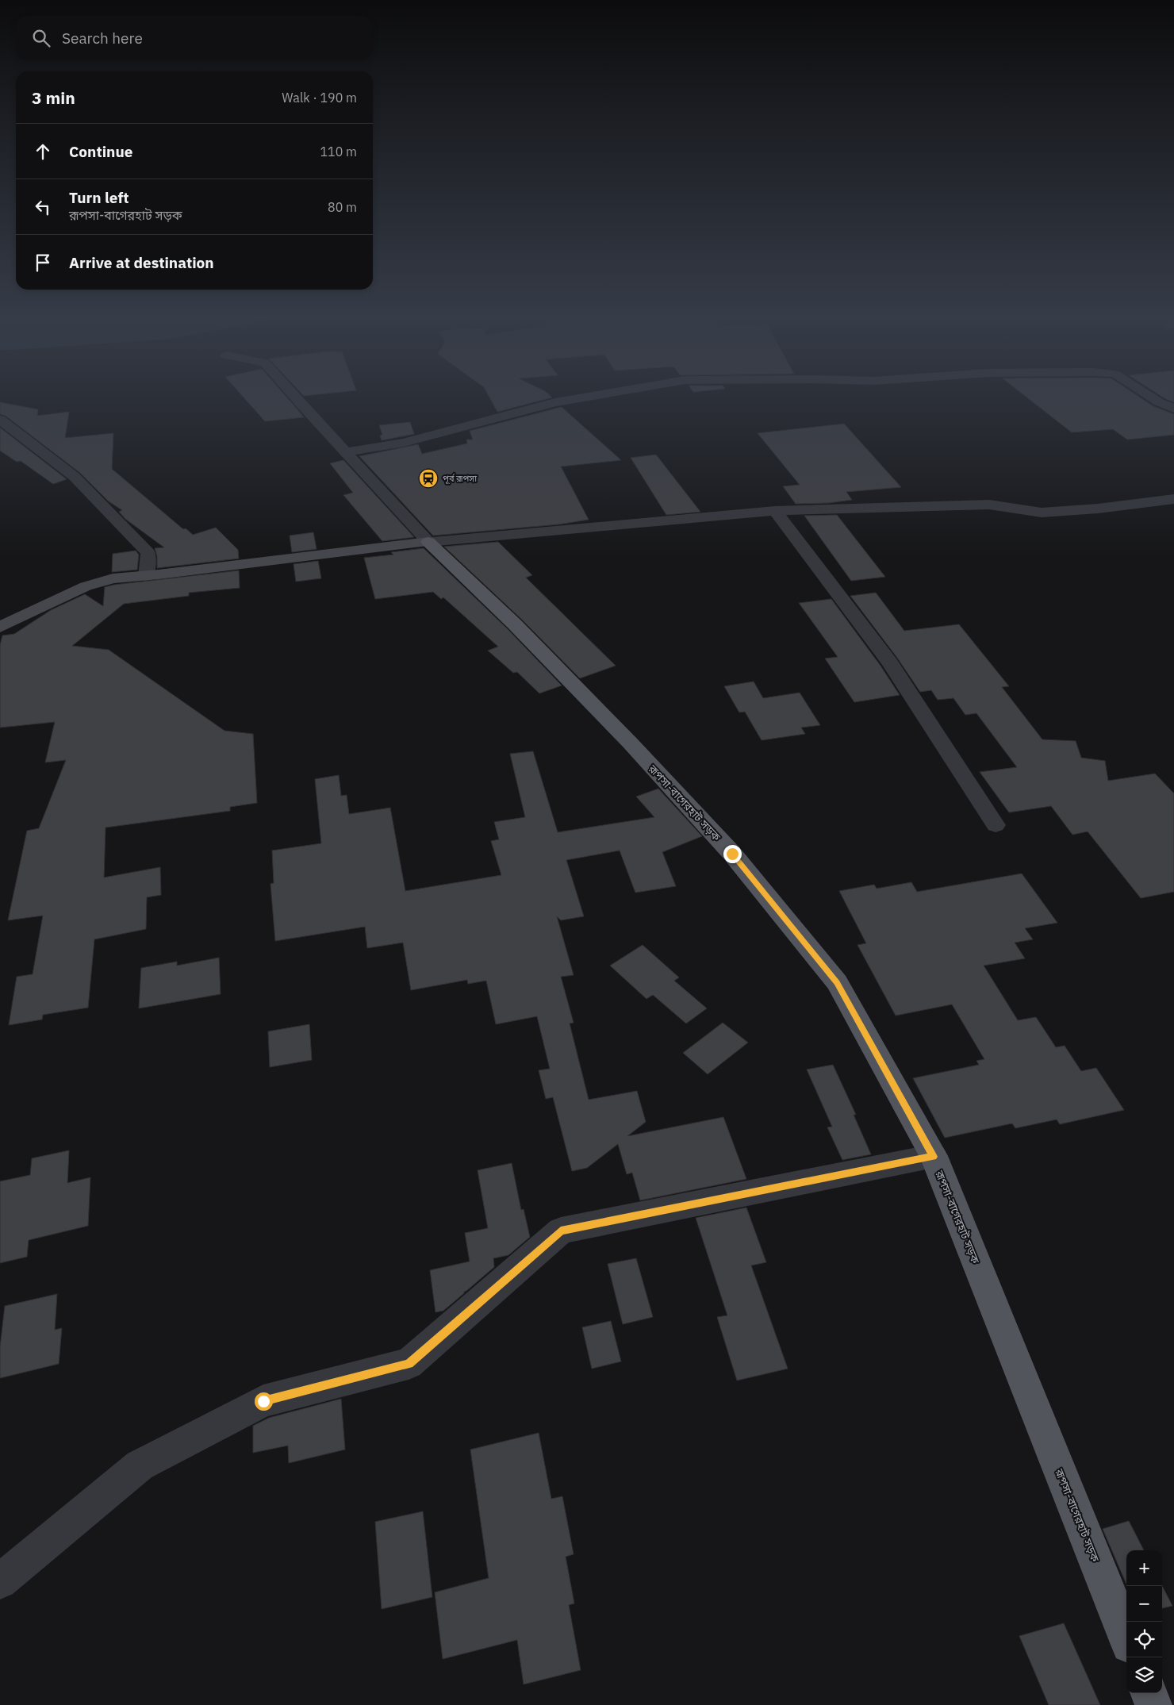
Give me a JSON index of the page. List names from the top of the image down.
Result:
{
  "streets": {
    "main road": ["রূপসা-বাগেরহাট সড়ক"]
  },
  "places": {
    "station": ["পূর্ব রূপসা"]
  },
  "page": {
    "search": "Search here",
    "heading": ["3 min", "Walk · 190 m"],
    "list": [
      ["Continue", "110 m"],
      ["Turn left", "রূপসা-বাগেরহাট সড়ক", "80 m"],
      "Arrive at destination"
    ],
    "map_buttons": ["+", "−"]
  }
}
